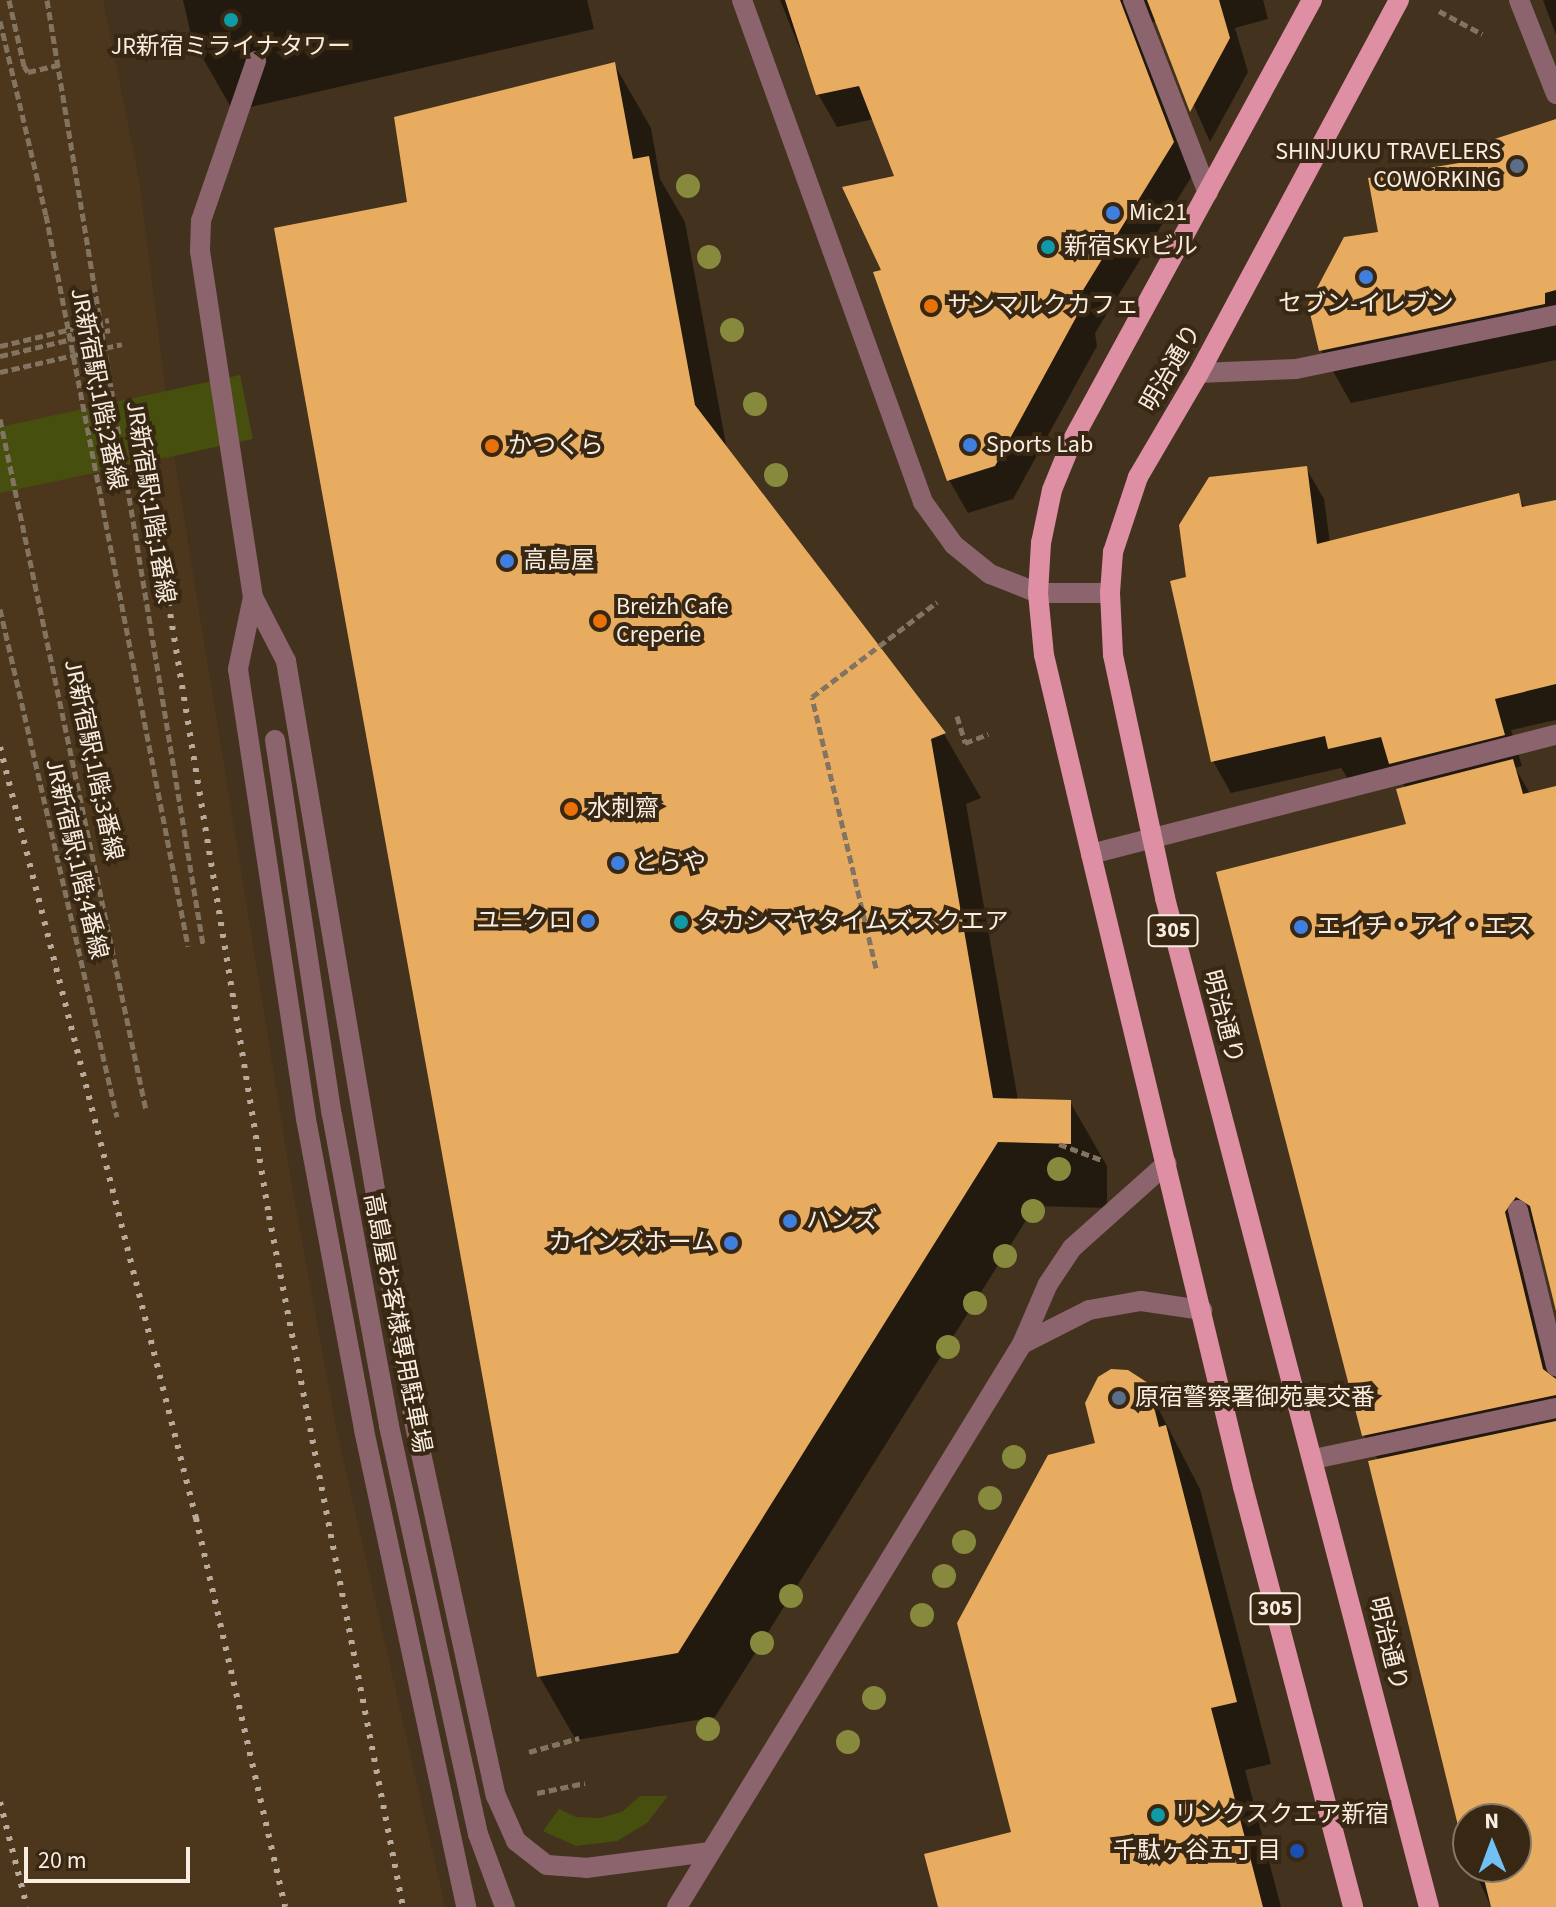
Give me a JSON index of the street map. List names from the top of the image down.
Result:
{
  "streets": {
    "main road": ["明治通り", "305"],
    "street": ["高島屋お客様専用駐車場"],
    "path": [
      "JR新宿駅;1階;2番線",
      "JR新宿駅;1階;1番線",
      "JR新宿駅;1階;3番線",
      "JR新宿駅;1階;4番線"
    ]
  },
  "places": [
    "JR新宿ミライナタワー",
    "SHINJUKU TRAVELERS COWORKING",
    "Mic21",
    "新宿SKYビル",
    "セブン-イレブン",
    "サンマルクカフェ",
    "Sports Lab",
    "かつくら",
    "高島屋",
    "Breizh Cafe Creperie",
    "水刺齋",
    "とらや",
    "ユニクロ",
    "タカシマヤタイムズスクエア",
    "エイチ・アイ・エス",
    "ハンズ",
    "カインズホーム",
    "原宿警察署御苑裏交番",
    "リンクスクエア新宿",
    "千駄ヶ谷五丁目"
  ],
  "scale_bar": "20 m",
  "north": "top"
}
